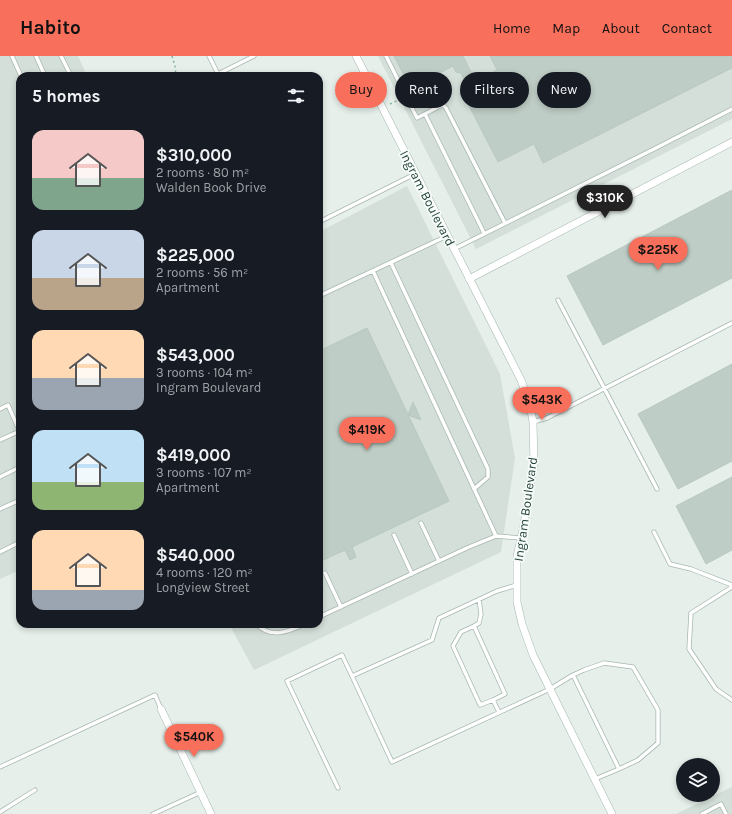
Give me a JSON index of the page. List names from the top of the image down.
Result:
{
  "streets": {
    "street": ["Ingram Boulevard"]
  },
  "page": {
    "header": "Habito",
    "nav": [
      "Home",
      "Map",
      "About",
      "Contact"
    ],
    "chip": [
      "Buy",
      "Rent",
      "Filters",
      "New"
    ],
    "heading": "5 homes",
    "list": [
      {
        "name": "$310,000",
        "note": "2 rooms · 80 m² · Walden Book Drive"
      },
      {
        "name": "$225,000",
        "note": "2 rooms · 56 m² · Apartment"
      },
      {
        "name": "$543,000",
        "note": "3 rooms · 104 m² · Ingram Boulevard"
      },
      {
        "name": "$419,000",
        "note": "3 rooms · 107 m² · Apartment"
      },
      {
        "name": "$540,000",
        "note": "4 rooms · 120 m² · Longview Street"
      }
    ],
    "price": [
      "$310K",
      "$225K",
      "$543K",
      "$419K",
      "$540K"
    ]
  }
}
